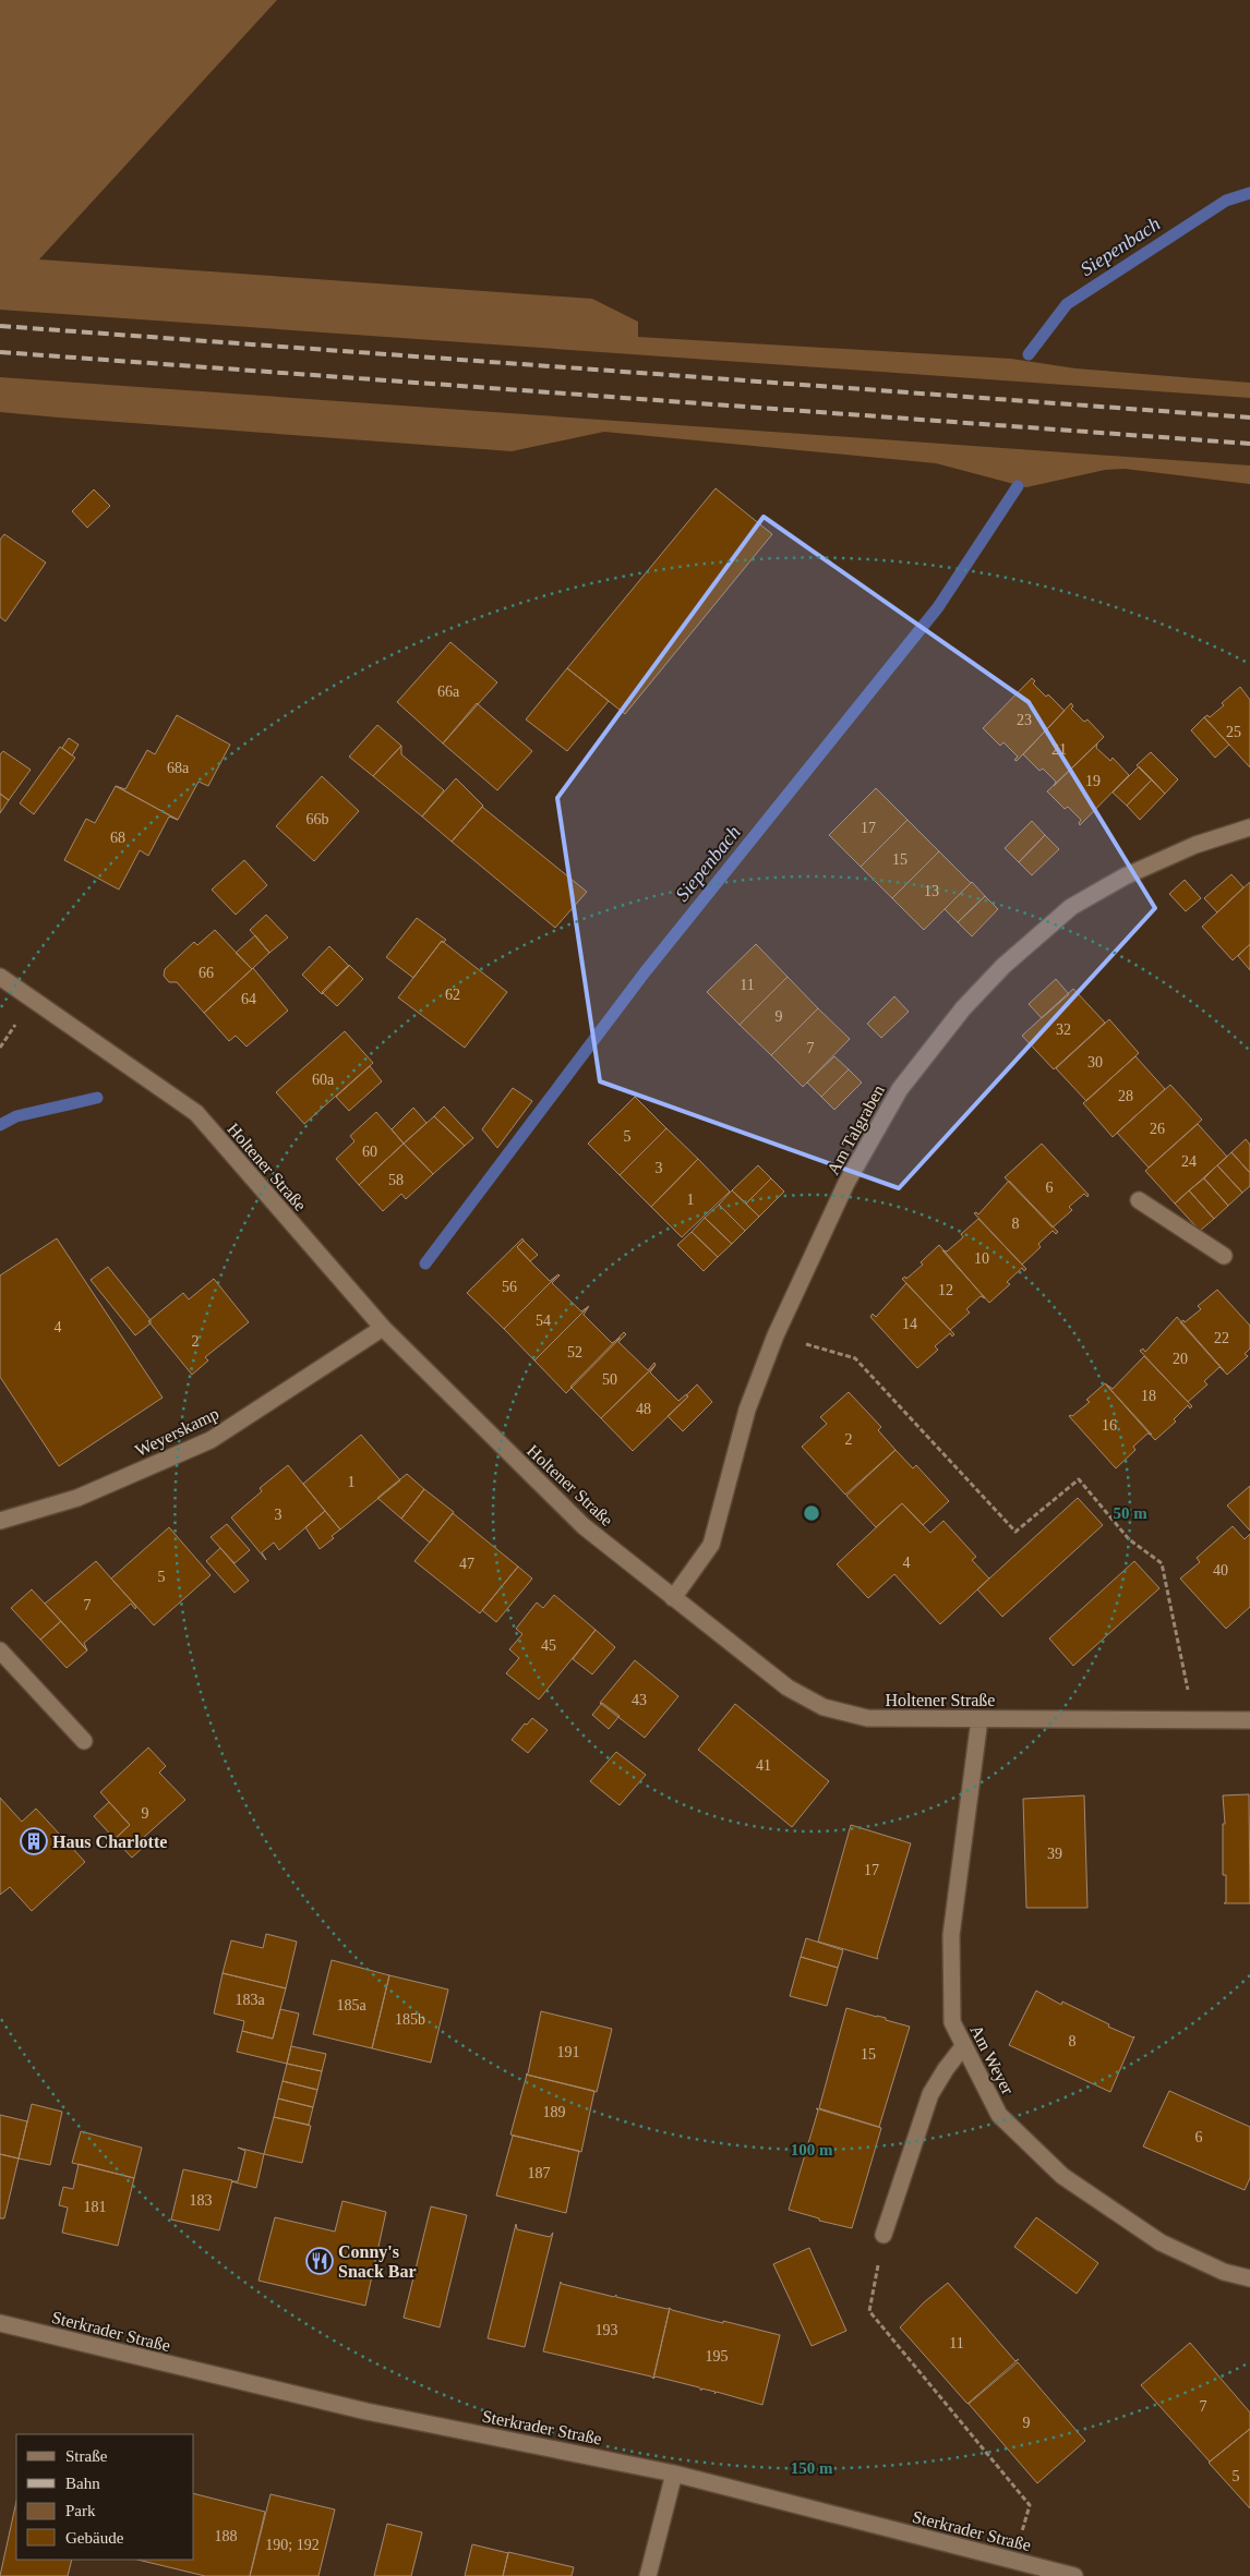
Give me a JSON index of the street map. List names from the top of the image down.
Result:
{
  "streets": {
    "street": [
      "Am Talgraben",
      "Holtener Straße",
      "Weyerskamp",
      "Am Weyer",
      "Sterkrader Straße"
    ]
  },
  "crossings": [
    ["Am Talgraben", "Holtener Straße"],
    ["Holtener Straße", "Weyerskamp"],
    ["Holtener Straße", "Am Weyer"]
  ],
  "water": ["Siepenbach"],
  "places": {
    "building": ["Haus Charlotte"],
    "restaurant": ["Conny's Snack Bar"]
  },
  "house_numbers": [
    "66a",
    "23",
    "25",
    "21",
    "68a",
    "19",
    "66b",
    "17",
    "68",
    "15",
    "13",
    "66",
    "11",
    "62",
    "64",
    "9",
    "32",
    "7",
    "30",
    "60a",
    "28",
    "26",
    "5",
    "60",
    "24",
    "3",
    "58",
    "6",
    "1",
    "8",
    "10",
    "56",
    "12",
    "54",
    "14",
    "4",
    "22",
    "2",
    "52",
    "20",
    "50",
    "18",
    "48",
    "16",
    "2",
    "1",
    "3",
    "4",
    "47",
    "40",
    "5",
    "7",
    "45",
    "43",
    "41",
    "9",
    "39",
    "17",
    "183a",
    "185a",
    "185b",
    "8",
    "191",
    "15",
    "189",
    "6",
    "187",
    "183",
    "181",
    "193",
    "11",
    "195",
    "7",
    "9",
    "5",
    "188",
    "190; 192"
  ],
  "legend": [
    "Straße",
    "Bahn",
    "Park",
    "Gebäude"
  ],
  "rings": ["50 m", "100 m", "150 m"]
}
